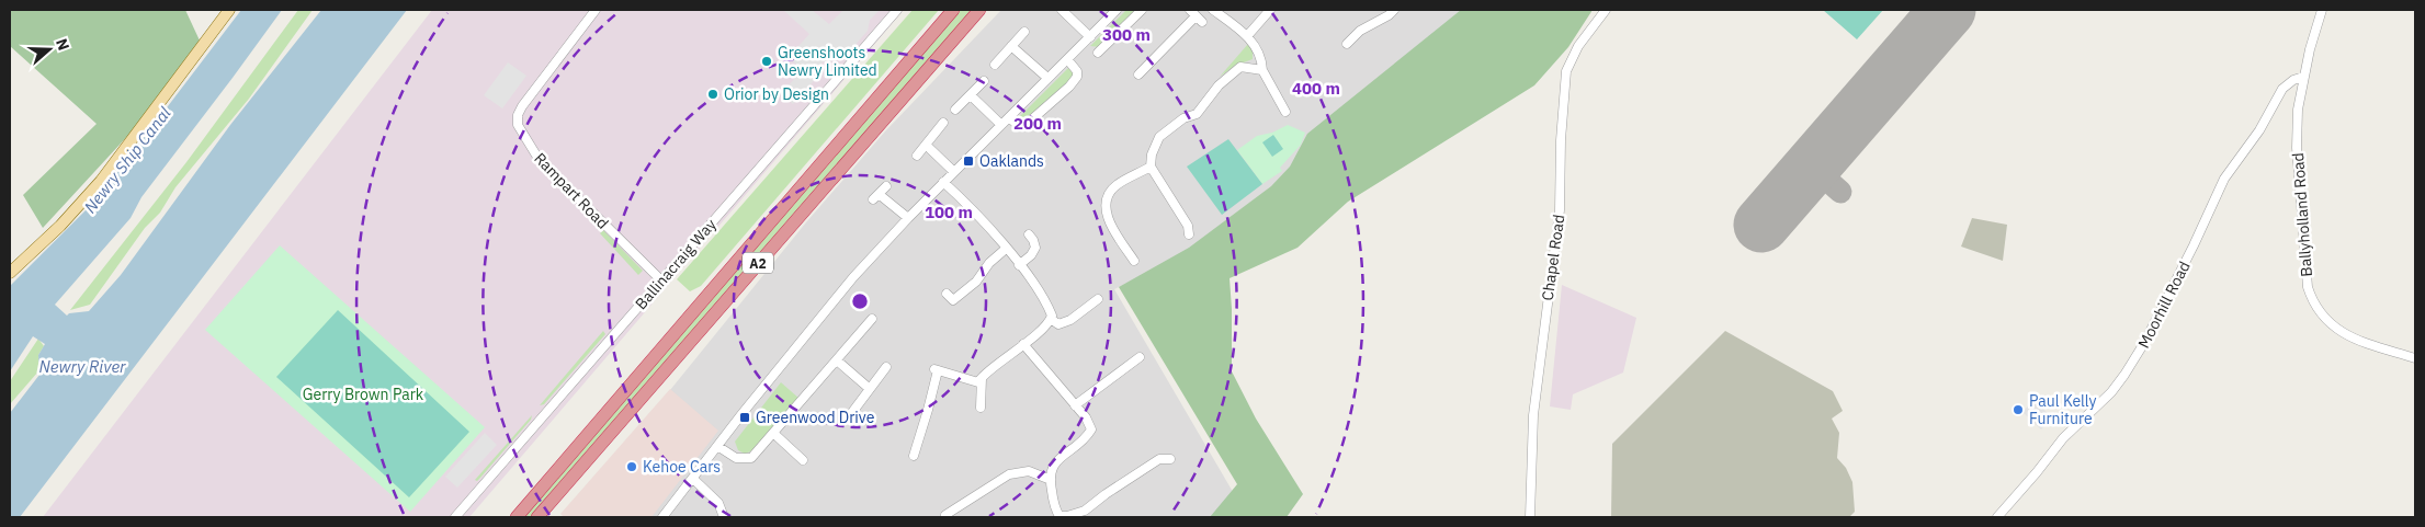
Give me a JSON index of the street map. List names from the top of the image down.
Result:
{
  "streets": {
    "highway": ["A2"],
    "street": [
      "Rampart Road",
      "Ballyholland Road",
      "Chapel Road",
      "Ballinacraig Way",
      "Moorhill Road"
    ]
  },
  "crossings": [
    ["Rampart Road", "Ballinacraig Way"],
    ["Ballyholland Road", "Moorhill Road"]
  ],
  "water": ["Newry Ship Canal", "Newry River"],
  "parks": ["Gerry Brown Park"],
  "places": {
    "other": [
      "Greenshoots Newry Limited",
      "Orior by Design",
      "Paul Kelly Furniture",
      "Kehoe Cars"
    ],
    "transit": ["Oaklands", "Greenwood Drive"]
  },
  "north": "right",
  "rings": [
    "300 m",
    "400 m",
    "200 m",
    "100 m"
  ]
}
